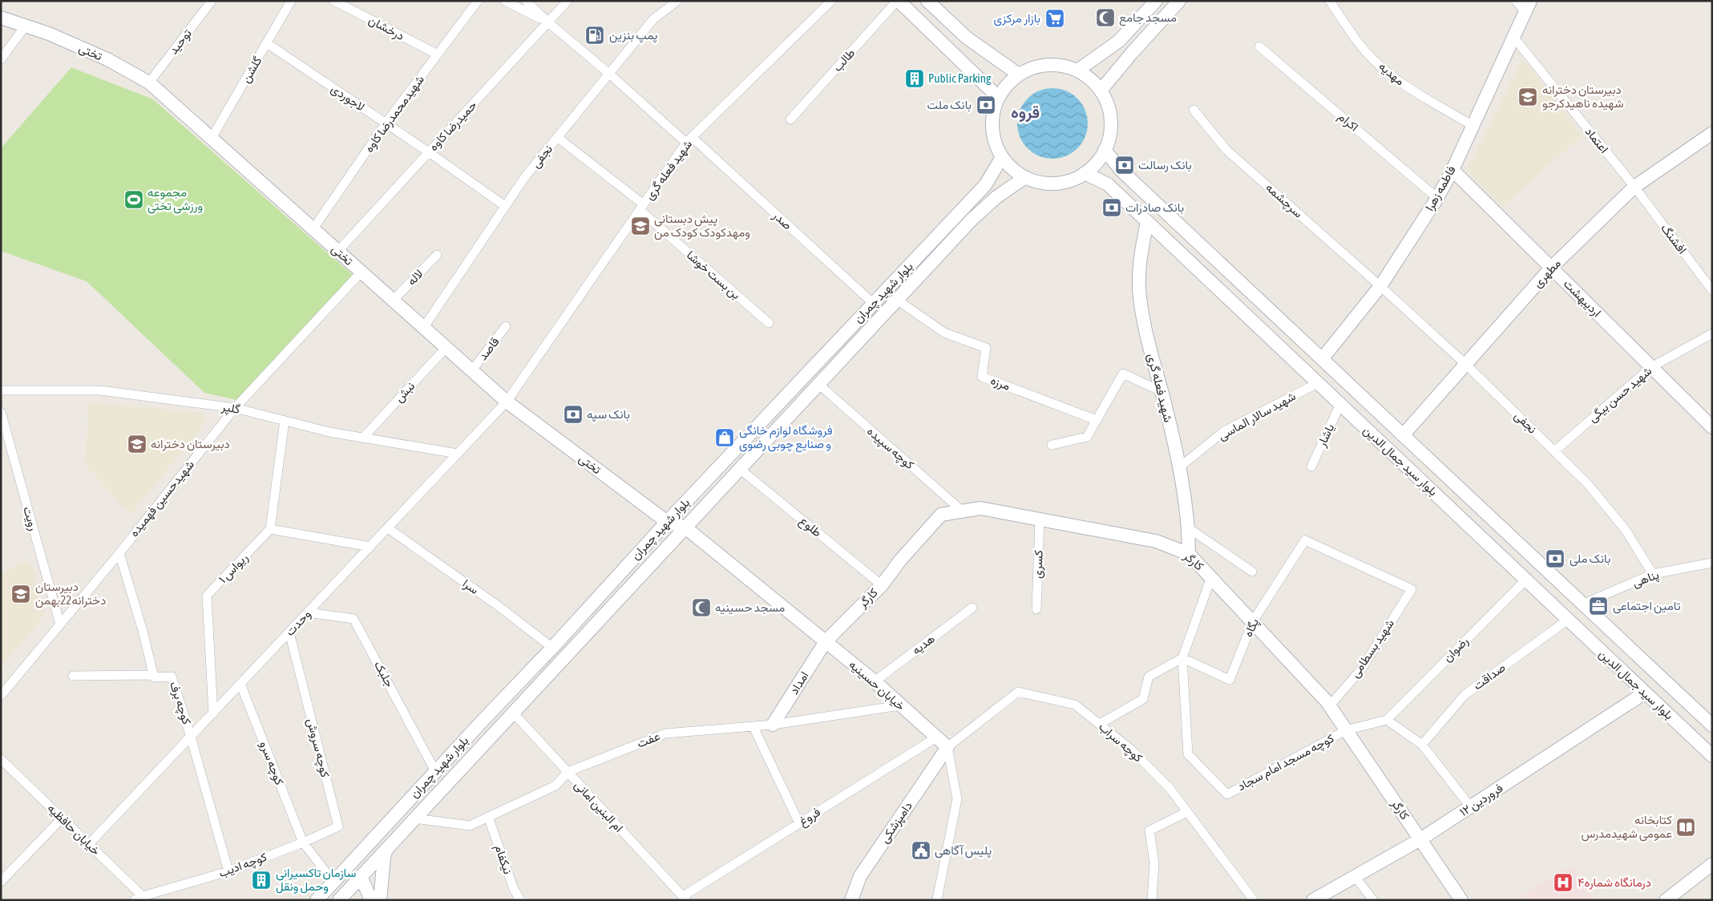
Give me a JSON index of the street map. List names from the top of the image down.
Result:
{
  "streets": {
    "main road": [
      "تختی",
      "شهید فعله گری",
      "فاطمه زهرا",
      "مطهری",
      "بلوار شهید چمران",
      "اردیبهشت",
      "بلوار سید جمال الدین",
      "کارگر",
      "امداد",
      "خیابان حسینیه",
      "۱۲ فروردین",
      "دامپزشکی"
    ],
    "street": [
      "درخشان",
      "توحید",
      "طالب",
      "گلشن",
      "مهدیه",
      "لاجوردی",
      "شهیدمحمدرضا کاوه",
      "اکرام",
      "حمیدرضا کاوه",
      "اعتماد",
      "نجفی",
      "سرچشمه",
      "صدر",
      "افشنگ",
      "بن بست خوشا",
      "لاله",
      "قاصد",
      "مرزه",
      "نبش",
      "شهید حسن بیگی",
      "گلپر",
      "شهید سالار الماسی",
      "یاشار",
      "کوچه سپیده",
      "شهیدحسین فهمیده",
      "رویت",
      "طلوع",
      "کسری",
      "ریواس ۱",
      "پناهی",
      "سرا",
      "وحدت",
      "پگاه",
      "هدیه",
      "شهید بسطامی",
      "رضوان",
      "جلبک",
      "صداقت",
      "کوچه برف",
      "عفت",
      "کوچه سراب",
      "کوچه سروش",
      "کوچه مسجد امام سجاد",
      "کوچه سرو",
      "ام البنین امانی",
      "فروغ",
      "خیابان حافظیه",
      "نیکفام",
      "کوچه ادیب"
    ]
  },
  "crossings": [
    ["درخشان", "شهیدمحمدرضا کاوه"],
    ["توحید", "تختی"],
    ["تختی", "گلشن"],
    ["تختی", "شهیدمحمدرضا کاوه"],
    ["تختی", "حمیدرضا کاوه"],
    ["تختی", "نجفی"],
    ["تختی", "شهید فعله گری"],
    ["تختی", "لاله"],
    ["تختی", "بلوار شهید چمران"],
    ["تختی", "قاصد"],
    ["تختی", "نبش"],
    ["تختی", "شهیدحسین فهمیده"],
    ["تختی", "وحدت"],
    ["تختی", "خیابان حسینیه"],
    ["گلشن", "لاجوردی"],
    ["مهدیه", "فاطمه زهرا"],
    ["لاجوردی", "شهیدمحمدرضا کاوه"],
    ["لاجوردی", "حمیدرضا کاوه"],
    ["لاجوردی", "نجفی"],
    ["اکرام", "فاطمه زهرا"],
    ["حمیدرضا کاوه", "صدر"],
    ["اعتماد", "فاطمه زهرا"],
    ["اعتماد", "افشنگ"],
    ["اعتماد", "مطهری"],
    ["نجفی", "فاطمه زهرا"],
    ["نجفی", "سرچشمه"],
    ["نجفی", "صدر"],
    ["نجفی", "مطهری"],
    ["نجفی", "بن بست خوشا"],
    ["نجفی", "شهید حسن بیگی"],
    ["نجفی", "پناهی"],
    ["شهید فعله گری", "صدر"],
    ["شهید فعله گری", "بن بست خوشا"],
    ["شهید فعله گری", "شهید سالار الماسی"],
    ["شهید فعله گری", "بلوار سید جمال الدین"],
    ["شهید فعله گری", "کارگر"],
    ["شهید فعله گری", "وحدت"],
    ["فاطمه زهرا", "سرچشمه"],
    ["فاطمه زهرا", "اردیبهشت"],
    ["فاطمه زهرا", "بلوار سید جمال الدین"],
    ["صدر", "بلوار شهید چمران"],
    ["افشنگ", "مطهری"],
    ["مطهری", "اردیبهشت"],
    ["مطهری", "بلوار سید جمال الدین"],
    ["بلوار شهید چمران", "مرزه"],
    ["بلوار شهید چمران", "کوچه سپیده"],
    ["بلوار شهید چمران", "بلوار سید جمال الدین"],
    ["بلوار شهید چمران", "طلوع"],
    ["بلوار شهید چمران", "سرا"],
    ["بلوار شهید چمران", "جلبک"],
    ["بلوار شهید چمران", "خیابان حسینیه"],
    ["بلوار شهید چمران", "عفت"],
    ["بلوار شهید چمران", "ام البنین امانی"],
    ["اردیبهشت", "شهید حسن بیگی"],
    ["نبش", "گلپر"],
    ["گلپر", "شهیدحسین فهمیده"],
    ["گلپر", "وحدت"],
    ["شهید سالار الماسی", "بلوار سید جمال الدین"],
    ["یاشار", "بلوار سید جمال الدین"],
    ["کوچه سپیده", "کارگر"],
    ["بلوار سید جمال الدین", "پناهی"],
    ["بلوار سید جمال الدین", "رضوان"],
    ["بلوار سید جمال الدین", "صداقت"],
    ["بلوار سید جمال الدین", "۱۲ فروردین"],
    ["شهیدحسین فهمیده", "رویت"],
    ["شهیدحسین فهمیده", "کوچه برف"],
    ["طلوع", "کارگر"],
    ["کارگر", "کسری"],
    ["کارگر", "پگاه"],
    ["کارگر", "شهید بسطامی"],
    ["کارگر", "امداد"],
    ["کارگر", "خیابان حسینیه"],
    ["کارگر", "کوچه مسجد امام سجاد"],
    ["کارگر", "۱۲ فروردین"],
    ["ریواس ۱", "وحدت"],
    ["سرا", "وحدت"],
    ["وحدت", "جلبک"],
    ["وحدت", "کوچه برف"],
    ["وحدت", "کوچه سروش"],
    ["وحدت", "کوچه سرو"],
    ["وحدت", "خیابان حافظیه"],
    ["پگاه", "شهید بسطامی"],
    ["پگاه", "کوچه مسجد امام سجاد"],
    ["هدیه", "خیابان حسینیه"],
    ["رضوان", "کوچه مسجد امام سجاد"],
    ["امداد", "خیابان حسینیه"],
    ["امداد", "عفت"],
    ["خیابان حسینیه", "عفت"],
    ["خیابان حسینیه", "کوچه سراب"],
    ["خیابان حسینیه", "فروغ"],
    ["خیابان حسینیه", "دامپزشکی"],
    ["کوچه برف", "کوچه ادیب"],
    ["عفت", "ام البنین امانی"],
    ["عفت", "نیکفام"],
    ["کوچه سراب", "دامپزشکی"],
    ["کوچه سروش", "کوچه سرو"],
    ["کوچه سروش", "کوچه ادیب"],
    ["کوچه سرو", "کوچه ادیب"],
    ["ام البنین امانی", "فروغ"],
    ["خیابان حافظیه", "کوچه ادیب"]
  ],
  "districts": ["قروه"],
  "places": {
    "mosque": ["مسجد جامع", "مسجد حسینیه"],
    "supermarket": ["بازار مرکزی"],
    "fuel station": ["پمپ بنزین"],
    "building": ["Public Parking", "سازمان تاکسیرانی وحمل ونقل"],
    "school or university": [
      "دبیرستان دخترانه شهیده ناهیدکرجو",
      "پیش دبستانی ومهدکودک کودک من",
      "دبیرستان دخترانه",
      "دبیرستان دخترانه22بهمن"
    ],
    "bank": [
      "بانک ملت",
      "بانک رسالت",
      "بانک صادرات",
      "بانک سپه",
      "بانک ملی"
    ],
    "sports": ["مجموعه ورزشی تختی"],
    "shop": ["فروشگاه لوازم خانگی و صنایع چوبی رضوی"],
    "office": ["تامین اجتماعی"],
    "library": ["کتابخانه عمومی شهیدمدرس"],
    "public building": ["پلیس آگاهی"],
    "hospital": ["درمانگاه شماره۴"]
  }
}
